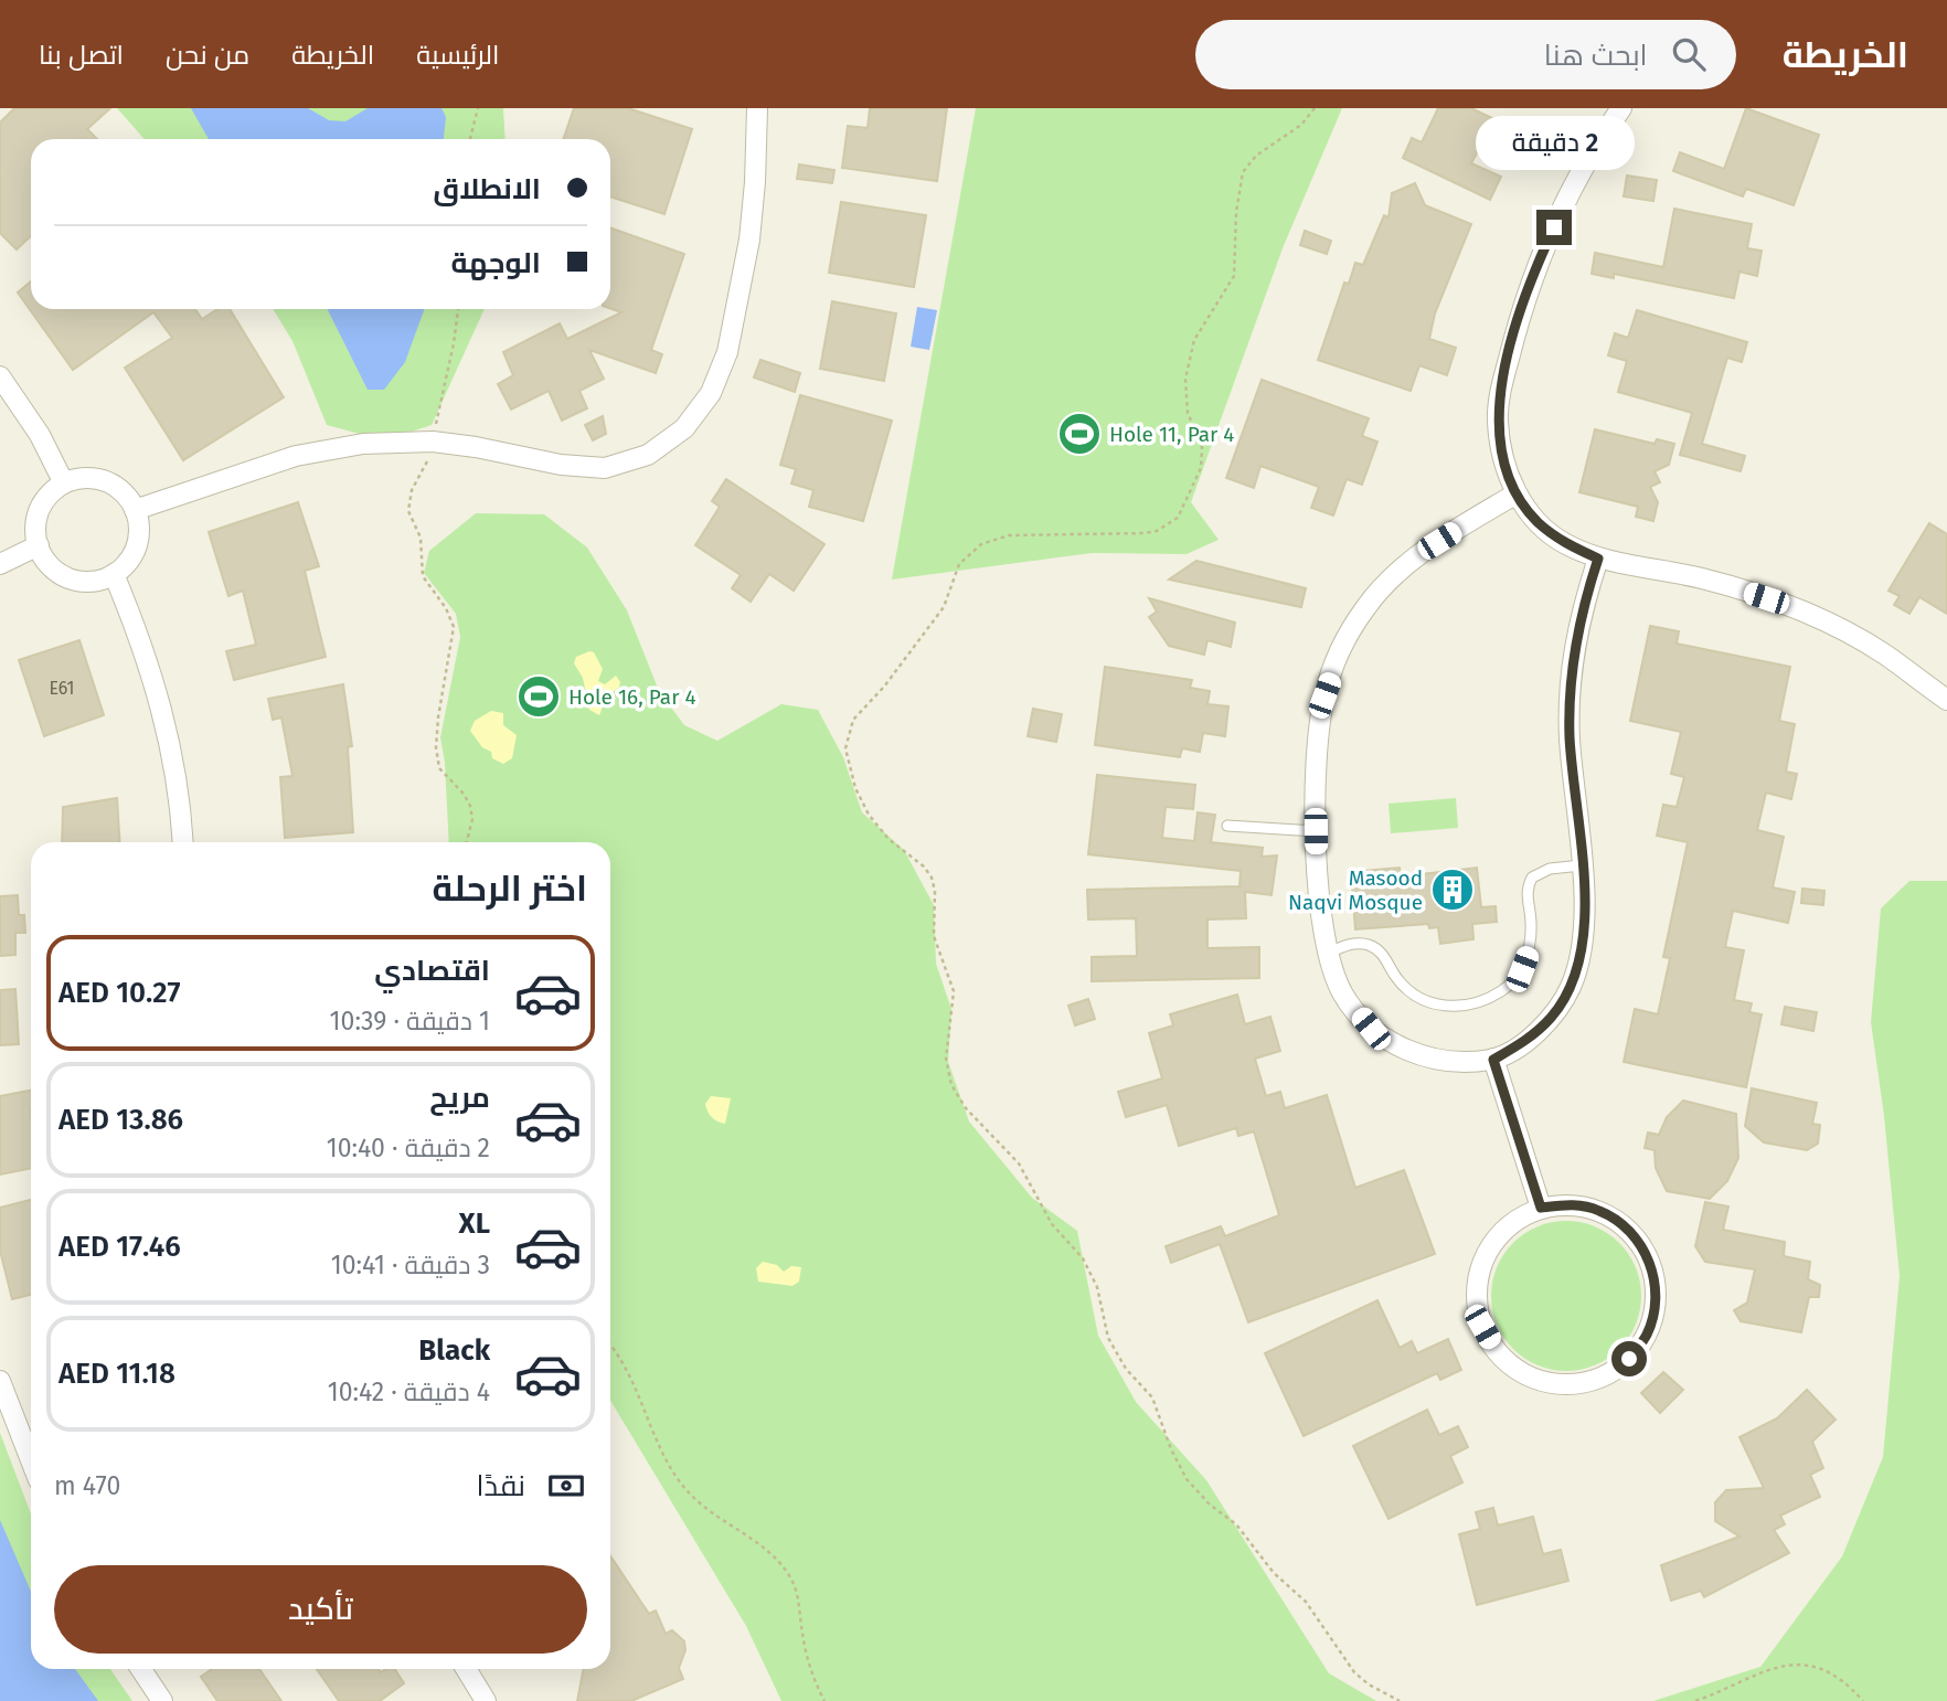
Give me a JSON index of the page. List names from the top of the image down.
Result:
{
  "places": {
    "sports": ["Hole 11, Par 4", "Hole 16, Par 4"],
    "building": ["Masood Naqvi Mosque"]
  },
  "house_numbers": ["E61"],
  "page": {
    "header": "الخريطة",
    "search": "ابحث هنا",
    "nav": [
      "الرئيسية",
      "الخريطة",
      "من نحن",
      "اتصل بنا"
    ],
    "bubble": "2 دقيقة",
    "banner": ["الانطلاق", "الوجهة"],
    "heading": "اختر الرحلة",
    "list": [
      {
        "name": "اقتصادي",
        "note": "1 دقيقة · 10:39",
        "value": "AED 10.27"
      },
      {
        "name": "مريح",
        "note": "2 دقيقة · 10:40",
        "value": "AED 13.86"
      },
      {
        "name": "XL",
        "note": "3 دقيقة · 10:41",
        "value": "AED 17.46"
      },
      {
        "name": "Black",
        "note": "4 دقيقة · 10:42",
        "value": "AED 11.18"
      }
    ],
    "pay": ["نقدًا", "470 m"],
    "buttons": "تأكيد"
  }
}
